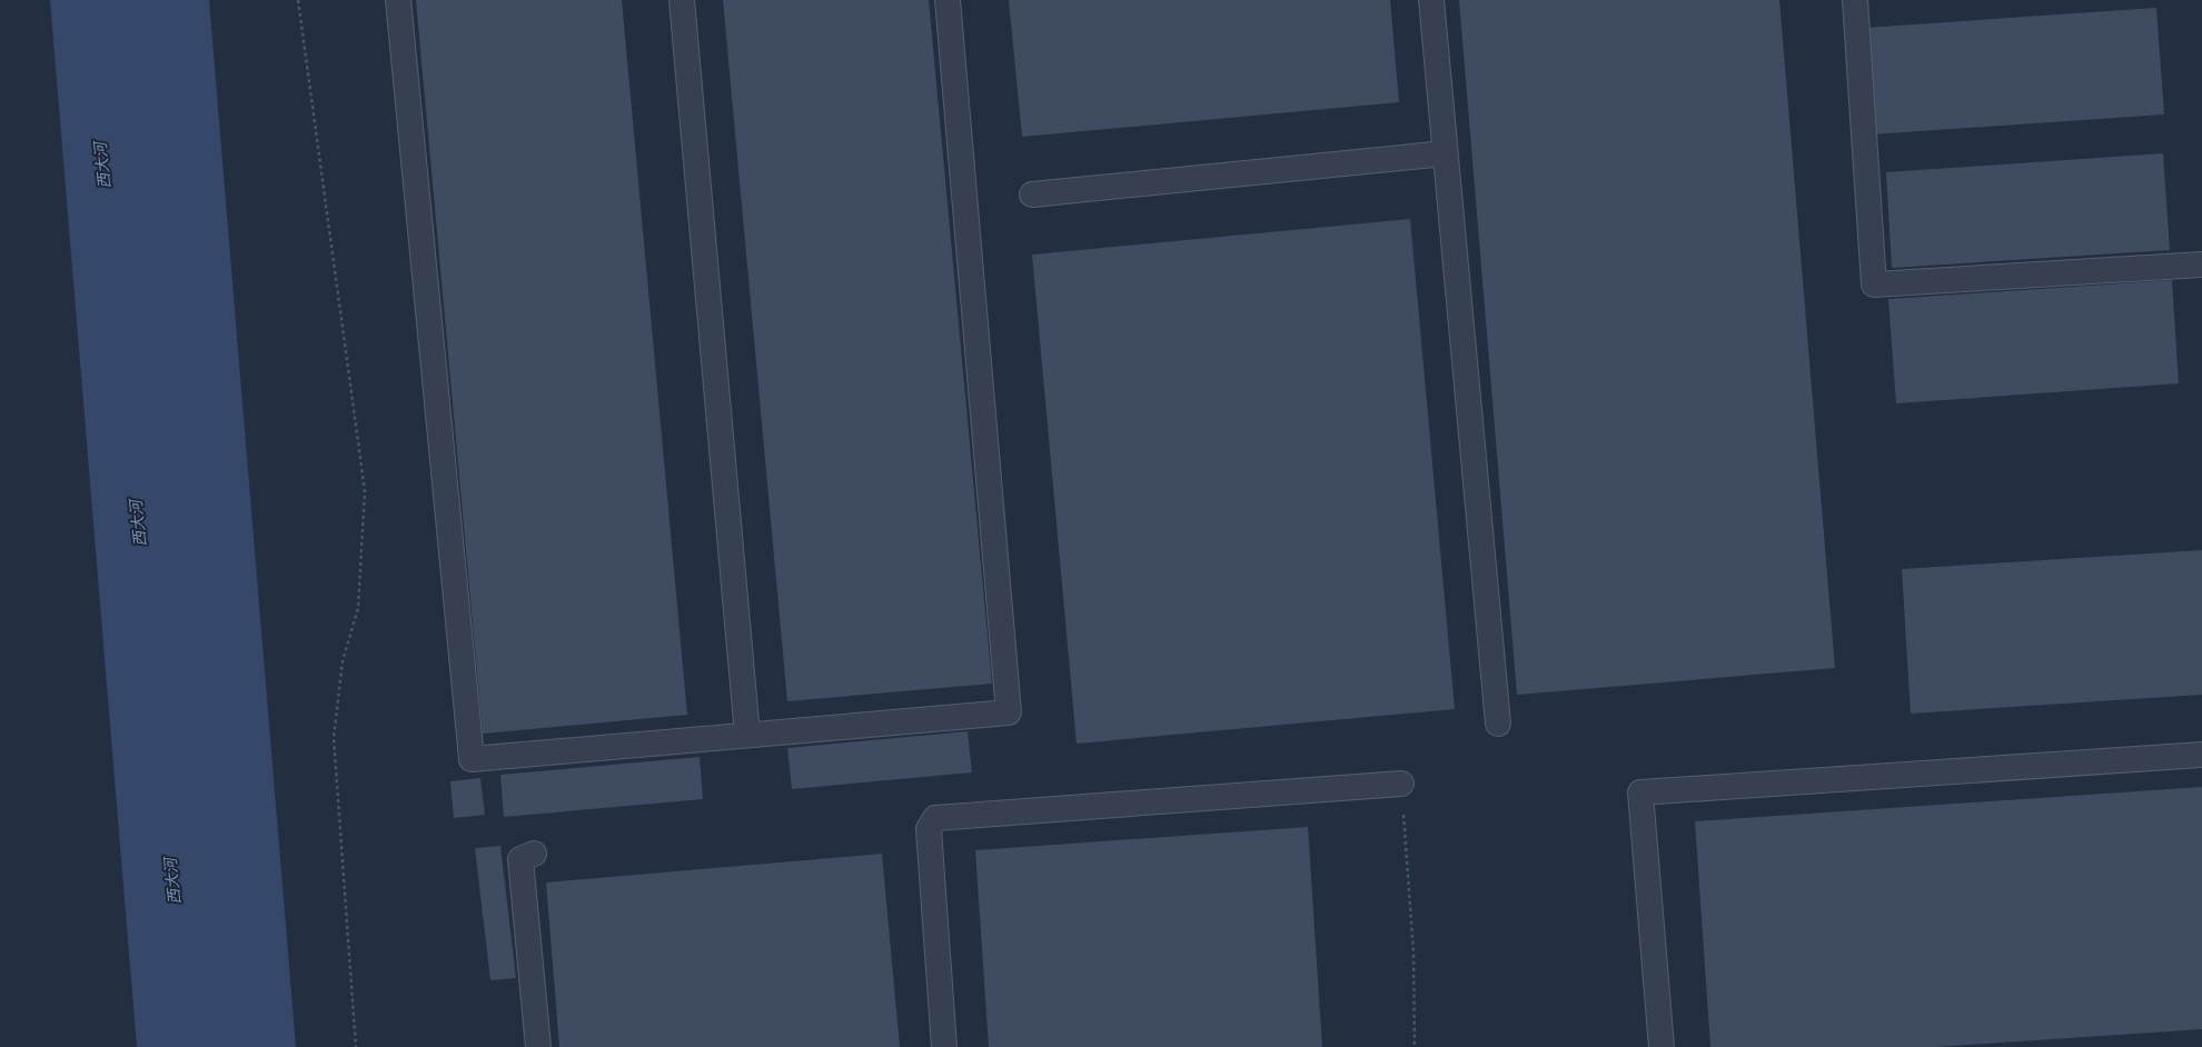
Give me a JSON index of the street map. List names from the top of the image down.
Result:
{
  "water": ["西大河"]
}
